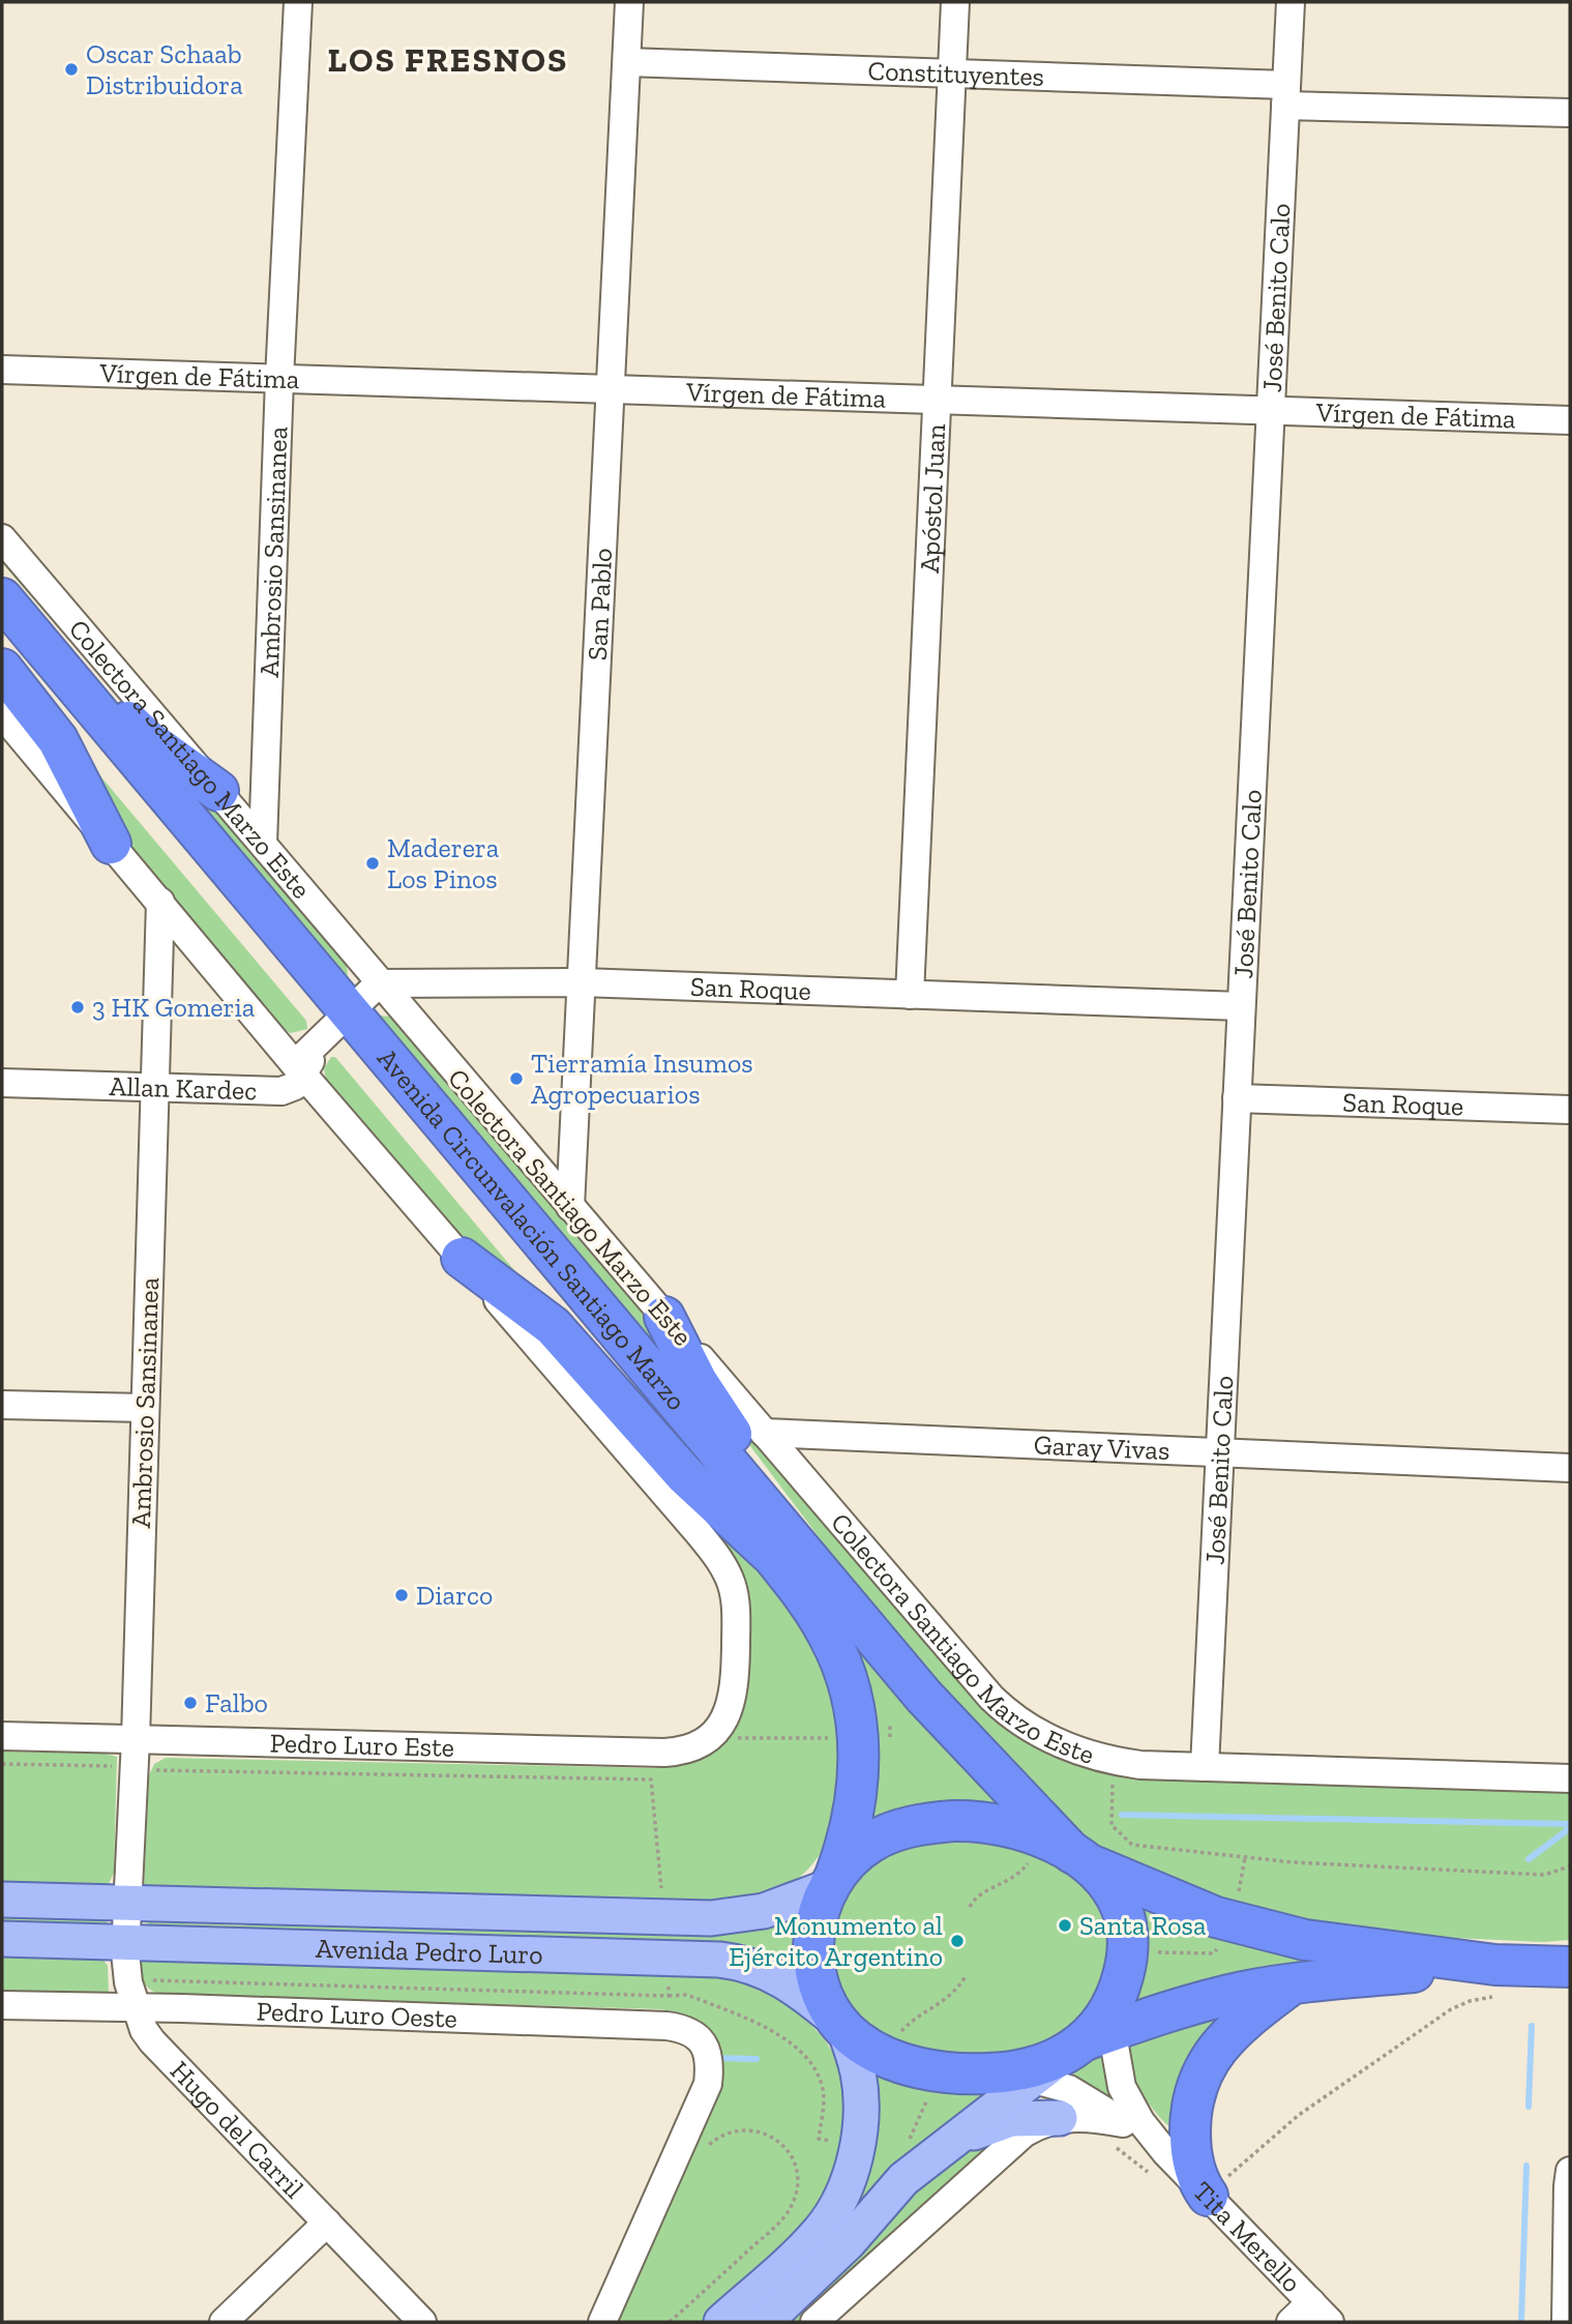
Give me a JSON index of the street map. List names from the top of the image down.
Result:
{
  "streets": {
    "highway": ["Avenida Circunvalación Santiago Marzo"],
    "main road": ["Avenida Pedro Luro"],
    "street": [
      "Constituyentes",
      "José Benito Calo",
      "Vírgen de Fátima",
      "Apóstol Juan",
      "Ambrosio Sansinanea",
      "San Pablo",
      "Colectora Santiago Marzo Este",
      "San Roque",
      "Allan Kardec",
      "Garay Vivas",
      "Pedro Luro Este",
      "Pedro Luro Oeste",
      "Hugo del Carril",
      "Tita Merello"
    ]
  },
  "crossings": [
    ["Constituyentes", "José Benito Calo"],
    ["Constituyentes", "Apóstol Juan"],
    ["Constituyentes", "San Pablo"],
    ["José Benito Calo", "Vírgen de Fátima"],
    ["José Benito Calo", "Colectora Santiago Marzo Este"],
    ["José Benito Calo", "San Roque"],
    ["José Benito Calo", "Garay Vivas"],
    ["Vírgen de Fátima", "Apóstol Juan"],
    ["Vírgen de Fátima", "Ambrosio Sansinanea"],
    ["Vírgen de Fátima", "San Pablo"],
    ["Apóstol Juan", "San Roque"],
    ["Ambrosio Sansinanea", "Colectora Santiago Marzo Este"],
    ["Ambrosio Sansinanea", "Allan Kardec"],
    ["Ambrosio Sansinanea", "Pedro Luro Este"],
    ["Ambrosio Sansinanea", "Avenida Pedro Luro"],
    ["Ambrosio Sansinanea", "Hugo del Carril"],
    ["San Pablo", "Colectora Santiago Marzo Este"],
    ["San Pablo", "San Roque"],
    ["Colectora Santiago Marzo Este", "San Roque"],
    ["Colectora Santiago Marzo Este", "Garay Vivas"],
    ["Avenida Circunvalación Santiago Marzo", "Avenida Pedro Luro"],
    ["Avenida Circunvalación Santiago Marzo", "Tita Merello"],
    ["Avenida Pedro Luro", "Hugo del Carril"],
    ["Pedro Luro Oeste", "Hugo del Carril"]
  ],
  "districts": ["LOS FRESNOS"],
  "places": [
    "Oscar Schaab Distribuidora",
    "Maderera Los Pinos",
    "3 HK Gomeria",
    "Tierramía Insumos Agropecuarios",
    "Diarco",
    "Falbo",
    "Santa Rosa",
    "Monumento al Ejército Argentino"
  ]
}
